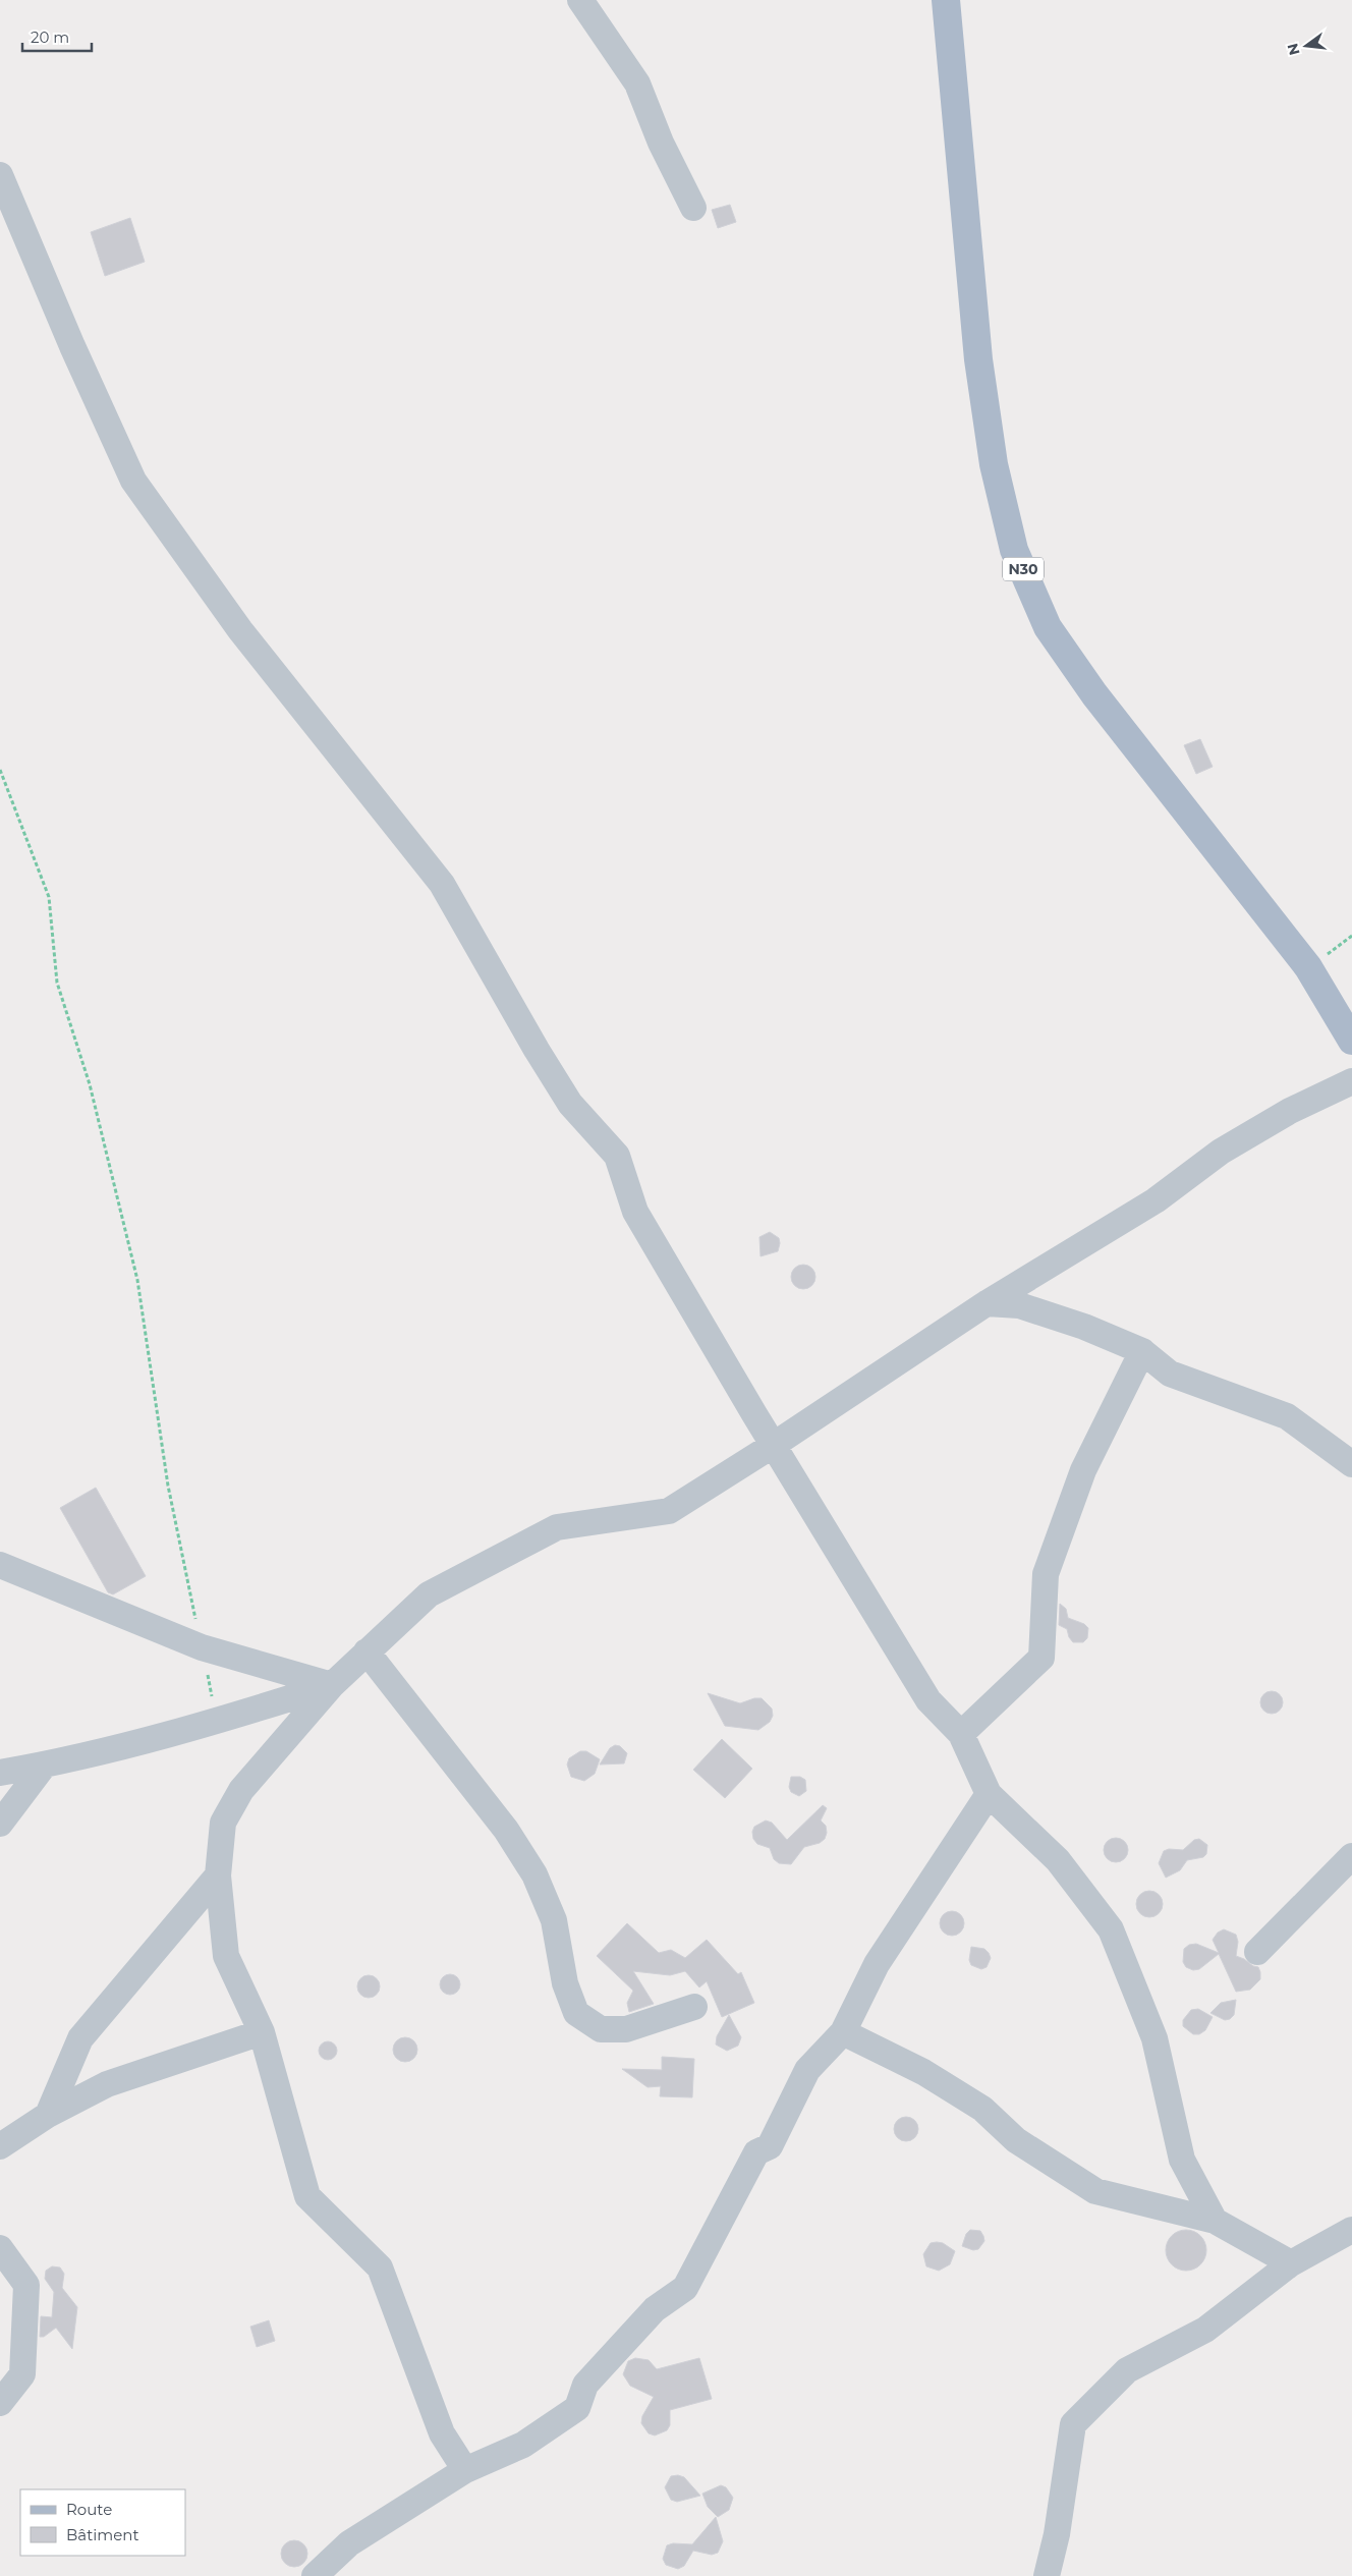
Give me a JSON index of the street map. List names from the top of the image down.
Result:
{
  "streets": {
    "main road": ["N30"]
  },
  "legend": ["Route", "Bâtiment"],
  "scale_bar": "20 m",
  "north": "left"
}
